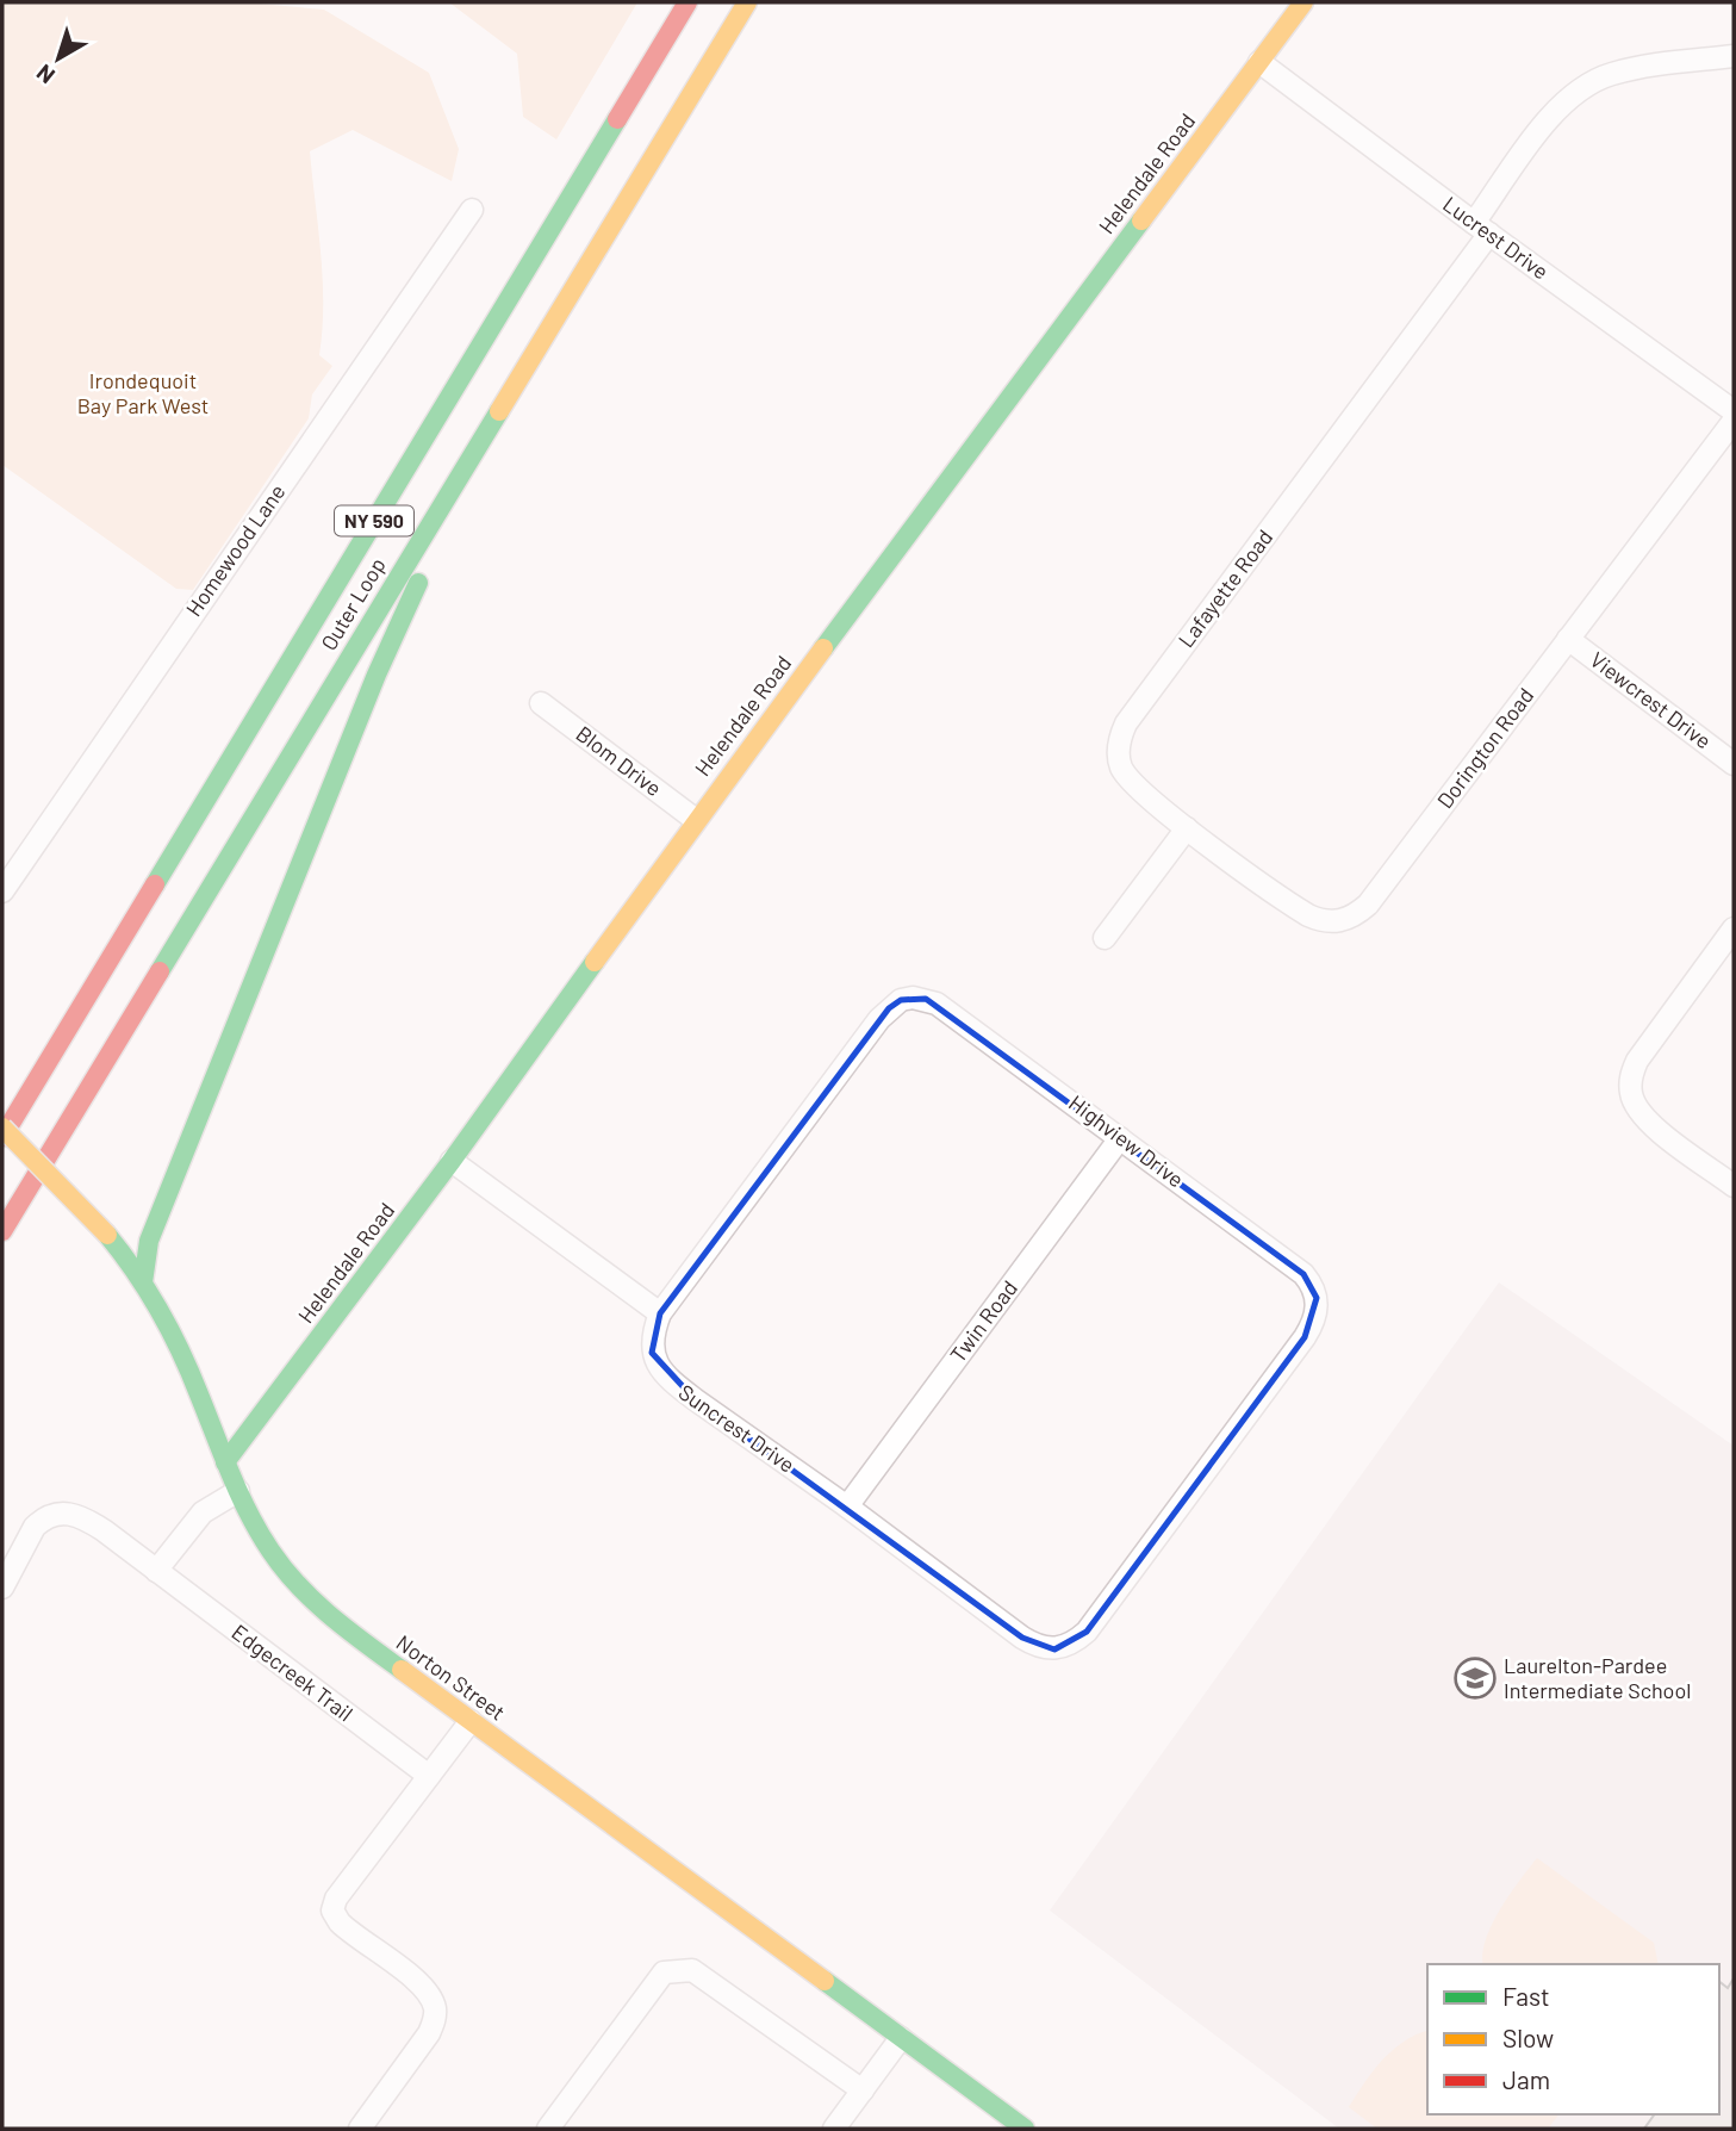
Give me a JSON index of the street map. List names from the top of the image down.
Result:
{
  "streets": {
    "main road": [
      "Helendale Road",
      "NY 590",
      "Outer Loop",
      "Norton Street"
    ],
    "street": [
      "Lucrest Drive",
      "Homewood Lane",
      "Lafayette Road",
      "Viewcrest Drive",
      "Dorington Road",
      "Blom Drive",
      "Highview Drive",
      "Twin Road",
      "Suncrest Drive",
      "Edgecreek Trail"
    ]
  },
  "crossings": [
    ["Helendale Road", "Lucrest Drive"],
    ["Helendale Road", "Blom Drive"],
    ["Helendale Road", "Norton Street"],
    ["Lucrest Drive", "Lafayette Road"],
    ["Lafayette Road", "Dorington Road"],
    ["Viewcrest Drive", "Dorington Road"],
    ["Highview Drive", "Twin Road"],
    ["Highview Drive", "Suncrest Drive"],
    ["Twin Road", "Suncrest Drive"]
  ],
  "parks": ["Irondequoit Bay Park West"],
  "places": {
    "school or university": ["Laurelton-Pardee Intermediate School"]
  },
  "legend": ["Fast", "Slow", "Jam"],
  "north": "bottom left"
}
